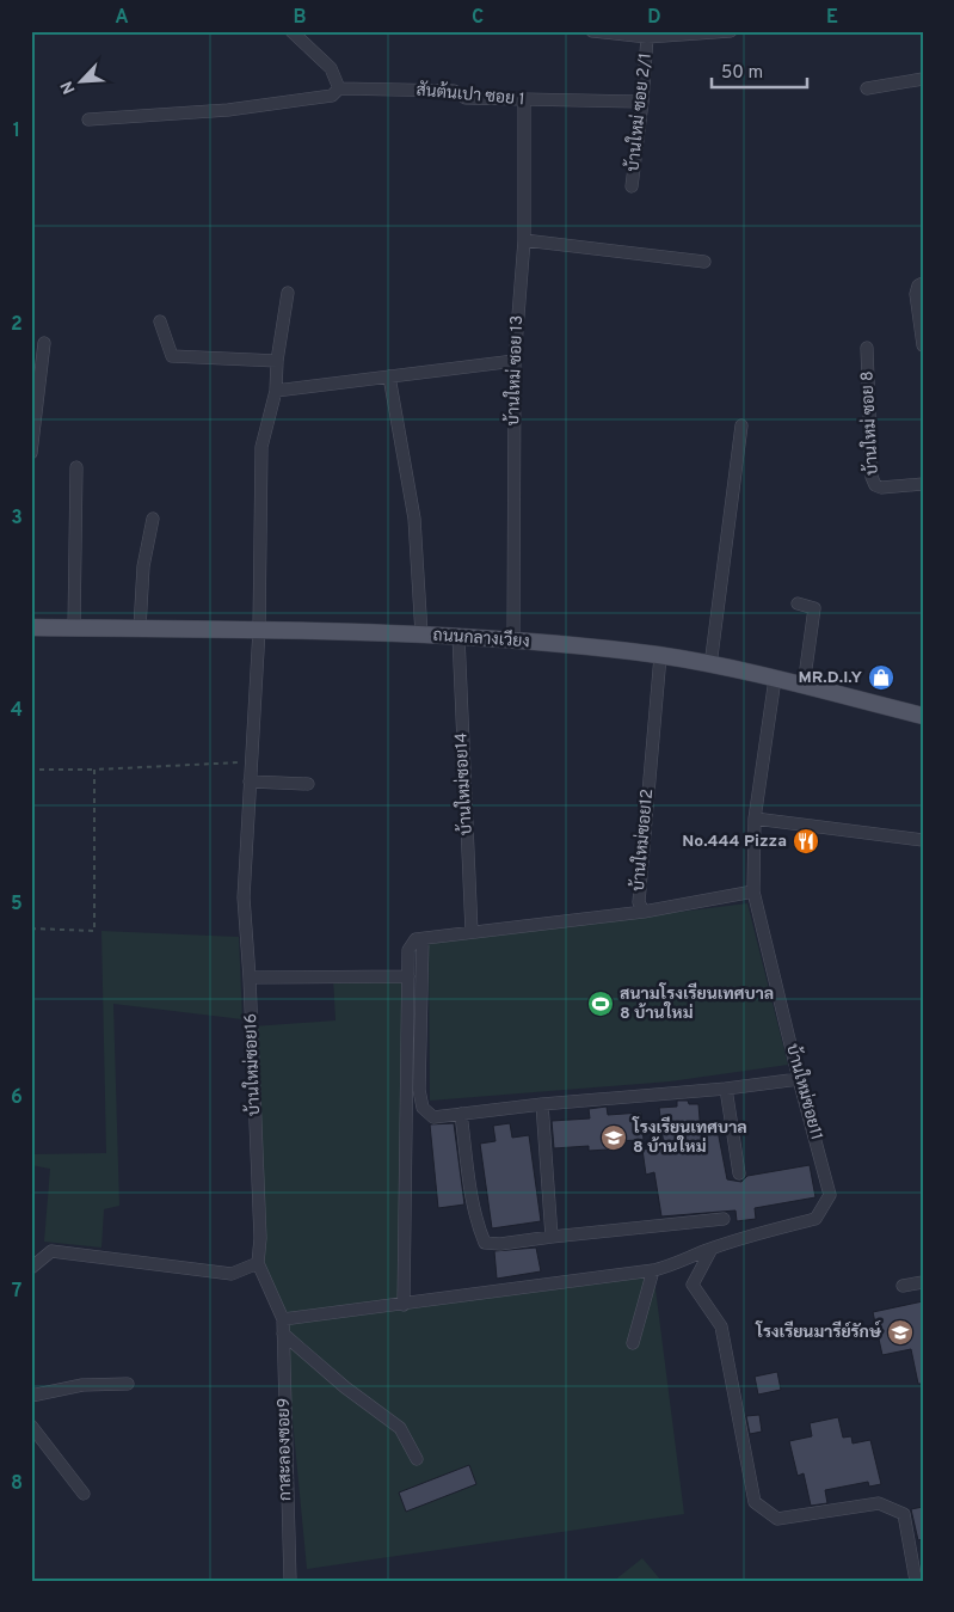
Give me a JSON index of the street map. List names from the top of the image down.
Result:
{
  "streets": {
    "main road": ["ถนนกลางเวียง"],
    "street": [
      "สันต้นเปา ซอย 1",
      "บ้านใหม่ ซอย 2/1",
      "บ้านใหม่ ซอย 13",
      "บ้านใหม่ ซอย 8",
      "บ้านใหม่ซอย14",
      "บ้านใหม่ซอย12",
      "บ้านใหม่ซอย16",
      "บ้านใหม่ซอย11",
      "กาสะลองซอย9"
    ]
  },
  "crossings": [
    ["สันต้นเปา ซอย 1", "บ้านใหม่ ซอย 2/1"],
    ["สันต้นเปา ซอย 1", "บ้านใหม่ ซอย 13"],
    ["บ้านใหม่ ซอย 13", "ถนนกลางเวียง"],
    ["ถนนกลางเวียง", "บ้านใหม่ซอย14"],
    ["ถนนกลางเวียง", "บ้านใหม่ซอย12"],
    ["ถนนกลางเวียง", "บ้านใหม่ซอย16"],
    ["ถนนกลางเวียง", "บ้านใหม่ซอย11"],
    ["บ้านใหม่ซอย12", "บ้านใหม่ซอย11"],
    ["บ้านใหม่ซอย16", "กาสะลองซอย9"],
    ["บ้านใหม่ซอย11", "กาสะลองซอย9"]
  ],
  "places": {
    "shop": ["MR.D.I.Y"],
    "restaurant": ["No.444 Pizza"],
    "sports": ["สนามโรงเรียนเทศบาล 8 บ้านใหม่"],
    "school or university": ["โรงเรียนเทศบาล 8 บ้านใหม่", "โรงเรียนมารีย์รักษ์"]
  },
  "scale_bar": "50 m",
  "north": "bottom left",
  "grid": {
    "columns": [
      "A",
      "B",
      "C",
      "D",
      "E"
    ],
    "rows": [
      "1",
      "2",
      "3",
      "4",
      "5",
      "6",
      "7",
      "8"
    ]
  }
}
